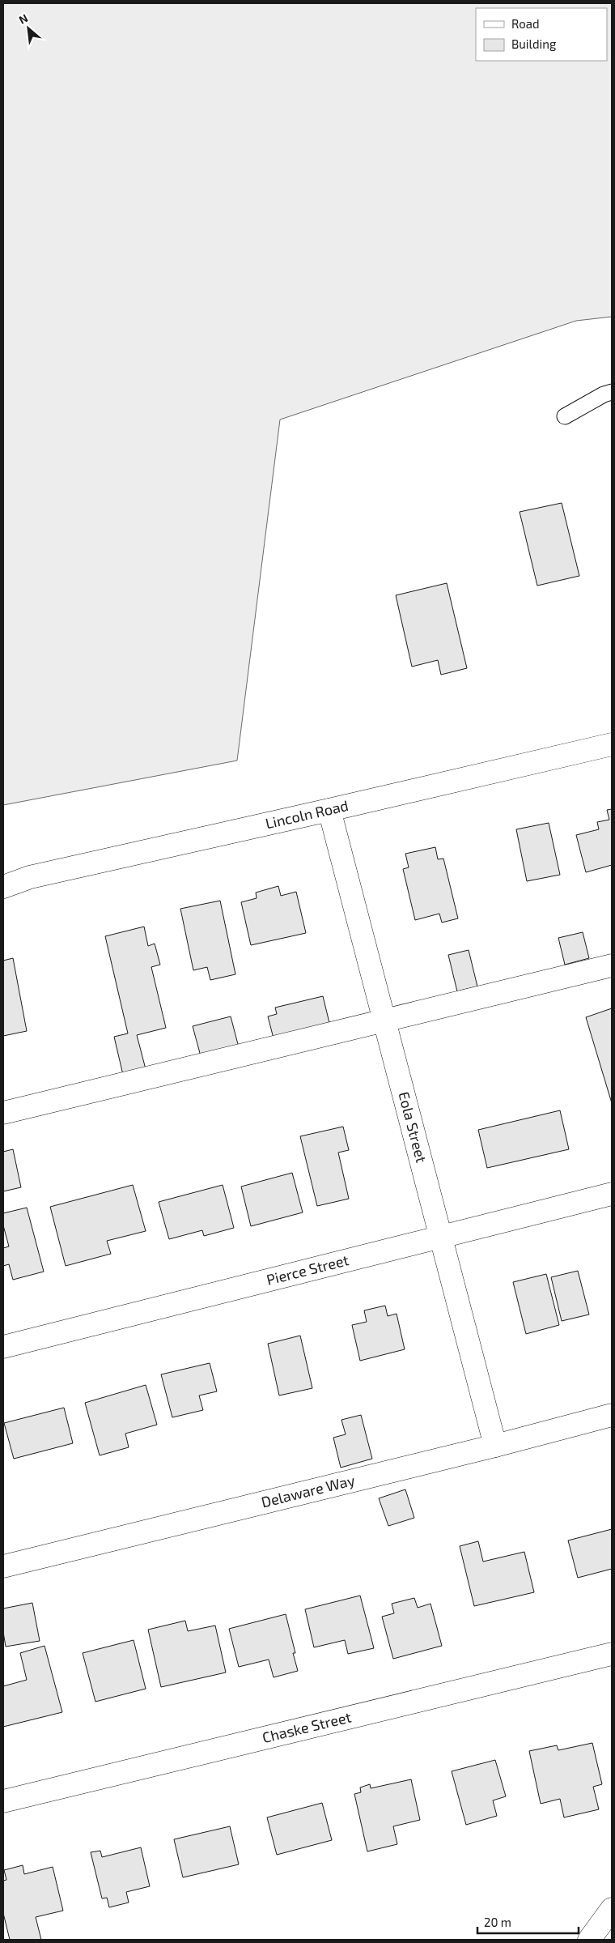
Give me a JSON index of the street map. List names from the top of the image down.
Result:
{
  "streets": {
    "street": [
      "Lincoln Road",
      "Eola Street",
      "Pierce Street",
      "Delaware Way",
      "Chaske Street"
    ]
  },
  "crossings": [
    ["Lincoln Road", "Eola Street"],
    ["Eola Street", "Pierce Street"],
    ["Eola Street", "Delaware Way"]
  ],
  "legend": ["Road", "Building"],
  "scale_bar": "20 m",
  "north": "top left"
}
